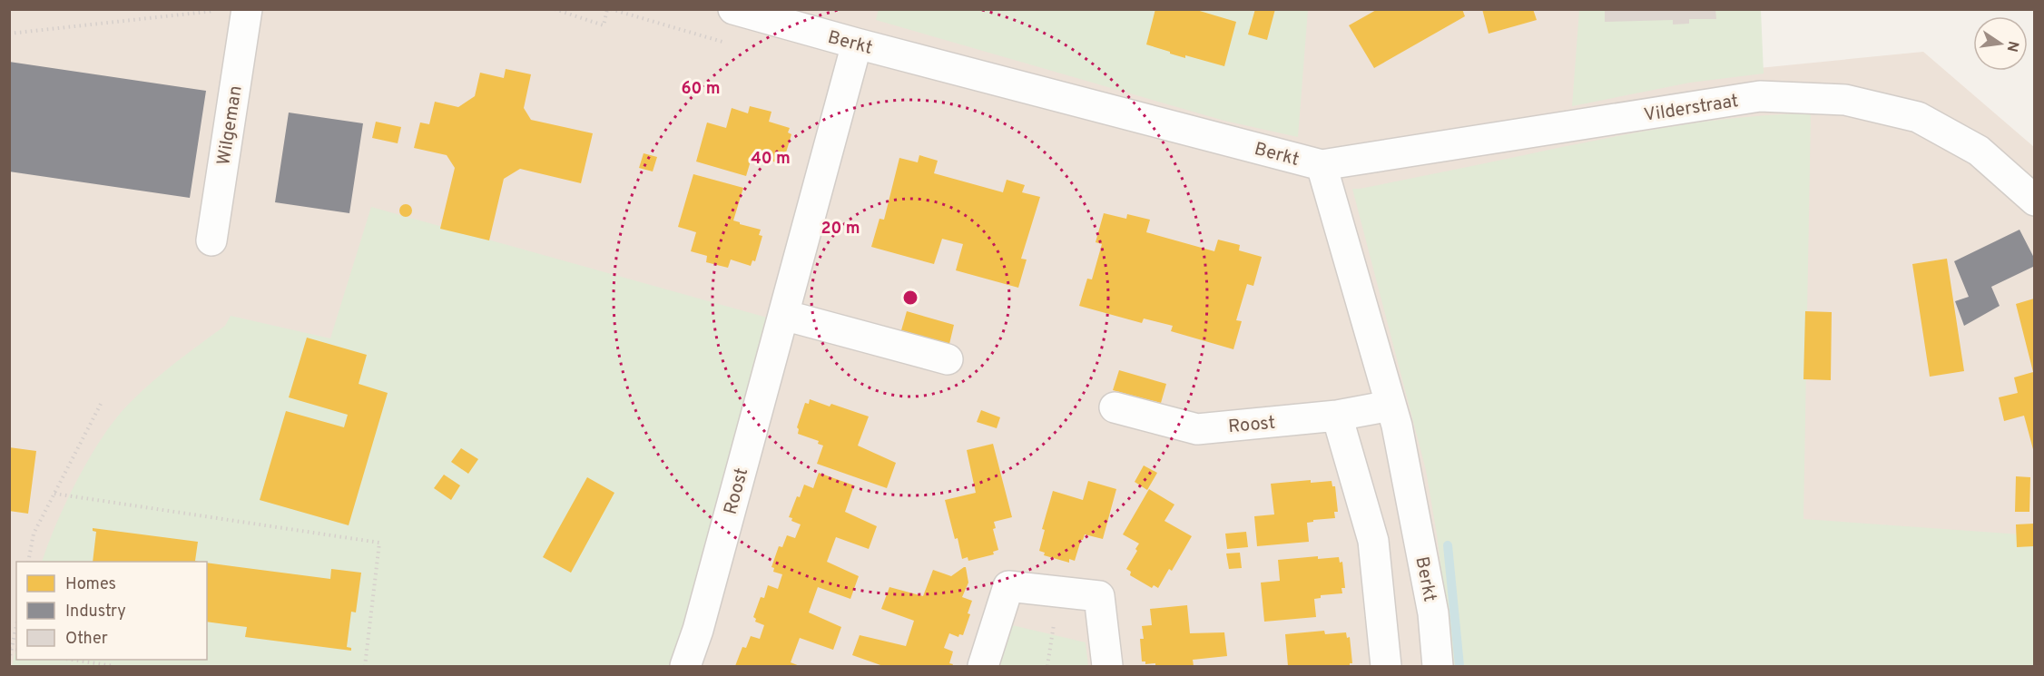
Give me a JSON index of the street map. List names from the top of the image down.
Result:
{
  "streets": {
    "street": [
      "Berkt",
      "Vilderstraat",
      "Wilgeman",
      "Roost"
    ]
  },
  "crossings": [
    ["Berkt", "Vilderstraat"],
    ["Berkt", "Roost"]
  ],
  "legend": ["Homes", "Industry", "Other"],
  "north": "right",
  "rings": ["60 m", "40 m", "20 m"]
}
